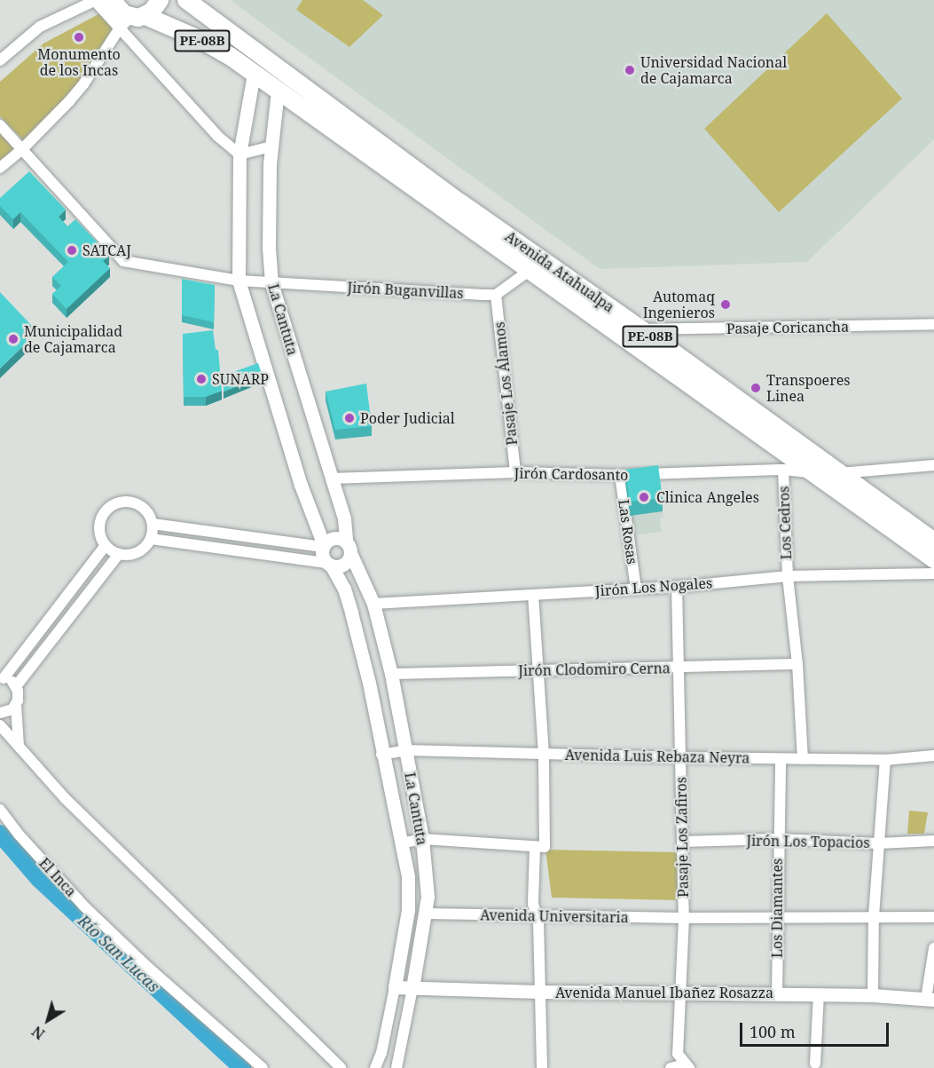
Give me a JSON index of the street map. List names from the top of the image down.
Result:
{
  "streets": {
    "main road": ["PE-08B", "Avenida Atahualpa"],
    "street": [
      "Jirón Buganvillas",
      "La Cantuta",
      "Pasaje Coricancha",
      "Pasaje Los Álamos",
      "Jirón Cardosanto",
      "Los Cedros",
      "Las Rosas",
      "Jirón Los Nogales",
      "Jirón Clodomiro Cerna",
      "Avenida Luis Rebaza Neyra",
      "Pasaje Los Zafiros",
      "Jirón Los Topacios",
      "El Inca",
      "Los Diamantes",
      "Avenida Universitaria",
      "Avenida Manuel Ibañez Rosazza"
    ]
  },
  "crossings": [
    ["PE-08B", "Avenida Atahualpa"],
    ["PE-08B", "La Cantuta"],
    ["Avenida Atahualpa", "La Cantuta"],
    ["Avenida Atahualpa", "Pasaje Coricancha"],
    ["Avenida Atahualpa", "Jirón Cardosanto"],
    ["Jirón Buganvillas", "La Cantuta"],
    ["Jirón Buganvillas", "Pasaje Los Álamos"],
    ["La Cantuta", "Jirón Cardosanto"],
    ["La Cantuta", "Jirón Los Nogales"],
    ["La Cantuta", "Jirón Clodomiro Cerna"],
    ["La Cantuta", "Avenida Luis Rebaza Neyra"],
    ["La Cantuta", "Avenida Universitaria"],
    ["La Cantuta", "Avenida Manuel Ibañez Rosazza"],
    ["Pasaje Los Álamos", "Jirón Cardosanto"],
    ["Jirón Cardosanto", "Los Cedros"],
    ["Jirón Cardosanto", "Las Rosas"],
    ["Los Cedros", "Jirón Los Nogales"],
    ["Los Cedros", "Jirón Clodomiro Cerna"],
    ["Los Cedros", "Avenida Luis Rebaza Neyra"],
    ["Las Rosas", "Jirón Los Nogales"],
    ["Jirón Los Nogales", "Pasaje Los Zafiros"],
    ["Jirón Clodomiro Cerna", "Pasaje Los Zafiros"],
    ["Avenida Luis Rebaza Neyra", "Pasaje Los Zafiros"],
    ["Avenida Luis Rebaza Neyra", "Los Diamantes"],
    ["Pasaje Los Zafiros", "Jirón Los Topacios"],
    ["Pasaje Los Zafiros", "Avenida Universitaria"],
    ["Pasaje Los Zafiros", "Avenida Manuel Ibañez Rosazza"],
    ["Jirón Los Topacios", "Los Diamantes"],
    ["Los Diamantes", "Avenida Universitaria"],
    ["Los Diamantes", "Avenida Manuel Ibañez Rosazza"]
  ],
  "water": ["Río San Lucas"],
  "places": [
    "Monumento de los Incas",
    "Universidad Nacional de Cajamarca",
    "SATCAJ",
    "Automaq Ingenieros",
    "Municipalidad de Cajamarca",
    "SUNARP",
    "Transpoeres Linea",
    "Poder Judicial",
    "Clinica Angeles"
  ],
  "scale_bar": "100 m",
  "north": "bottom left"
}
